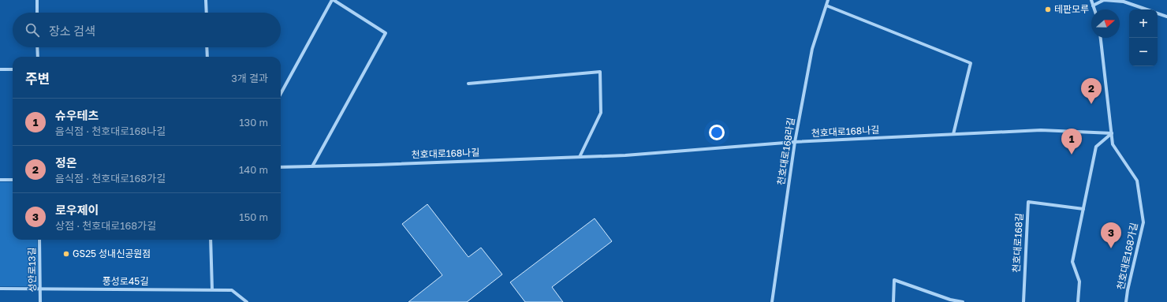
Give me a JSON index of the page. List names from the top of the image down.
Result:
{
  "streets": {
    "street": [
      "천호대로168나길",
      "천호대로168라길",
      "천호대로168길",
      "천호대로168가길",
      "성안로13길",
      "풍성로45길"
    ]
  },
  "crossings": [
    ["천호대로168나길", "천호대로168라길"],
    ["천호대로168나길", "천호대로168가길"],
    ["성안로13길", "풍성로45길"]
  ],
  "places": ["테판모루", "GS25 성내신공원점"],
  "north": "right",
  "page": {
    "map_buttons": ["+", "−"],
    "search": "장소 검색",
    "heading": ["주변", "3개 결과"],
    "pins": ["2", "1", "3"],
    "list": [
      {
        "mark": "1",
        "name": "슈우테츠",
        "note": "음식점 · 천호대로168나길",
        "value": "130 m"
      },
      {
        "mark": "2",
        "name": "정온",
        "note": "음식점 · 천호대로168가길",
        "value": "140 m"
      },
      {
        "mark": "3",
        "name": "로우제이",
        "note": "상점 · 천호대로168가길",
        "value": "150 m"
      }
    ]
  }
}
